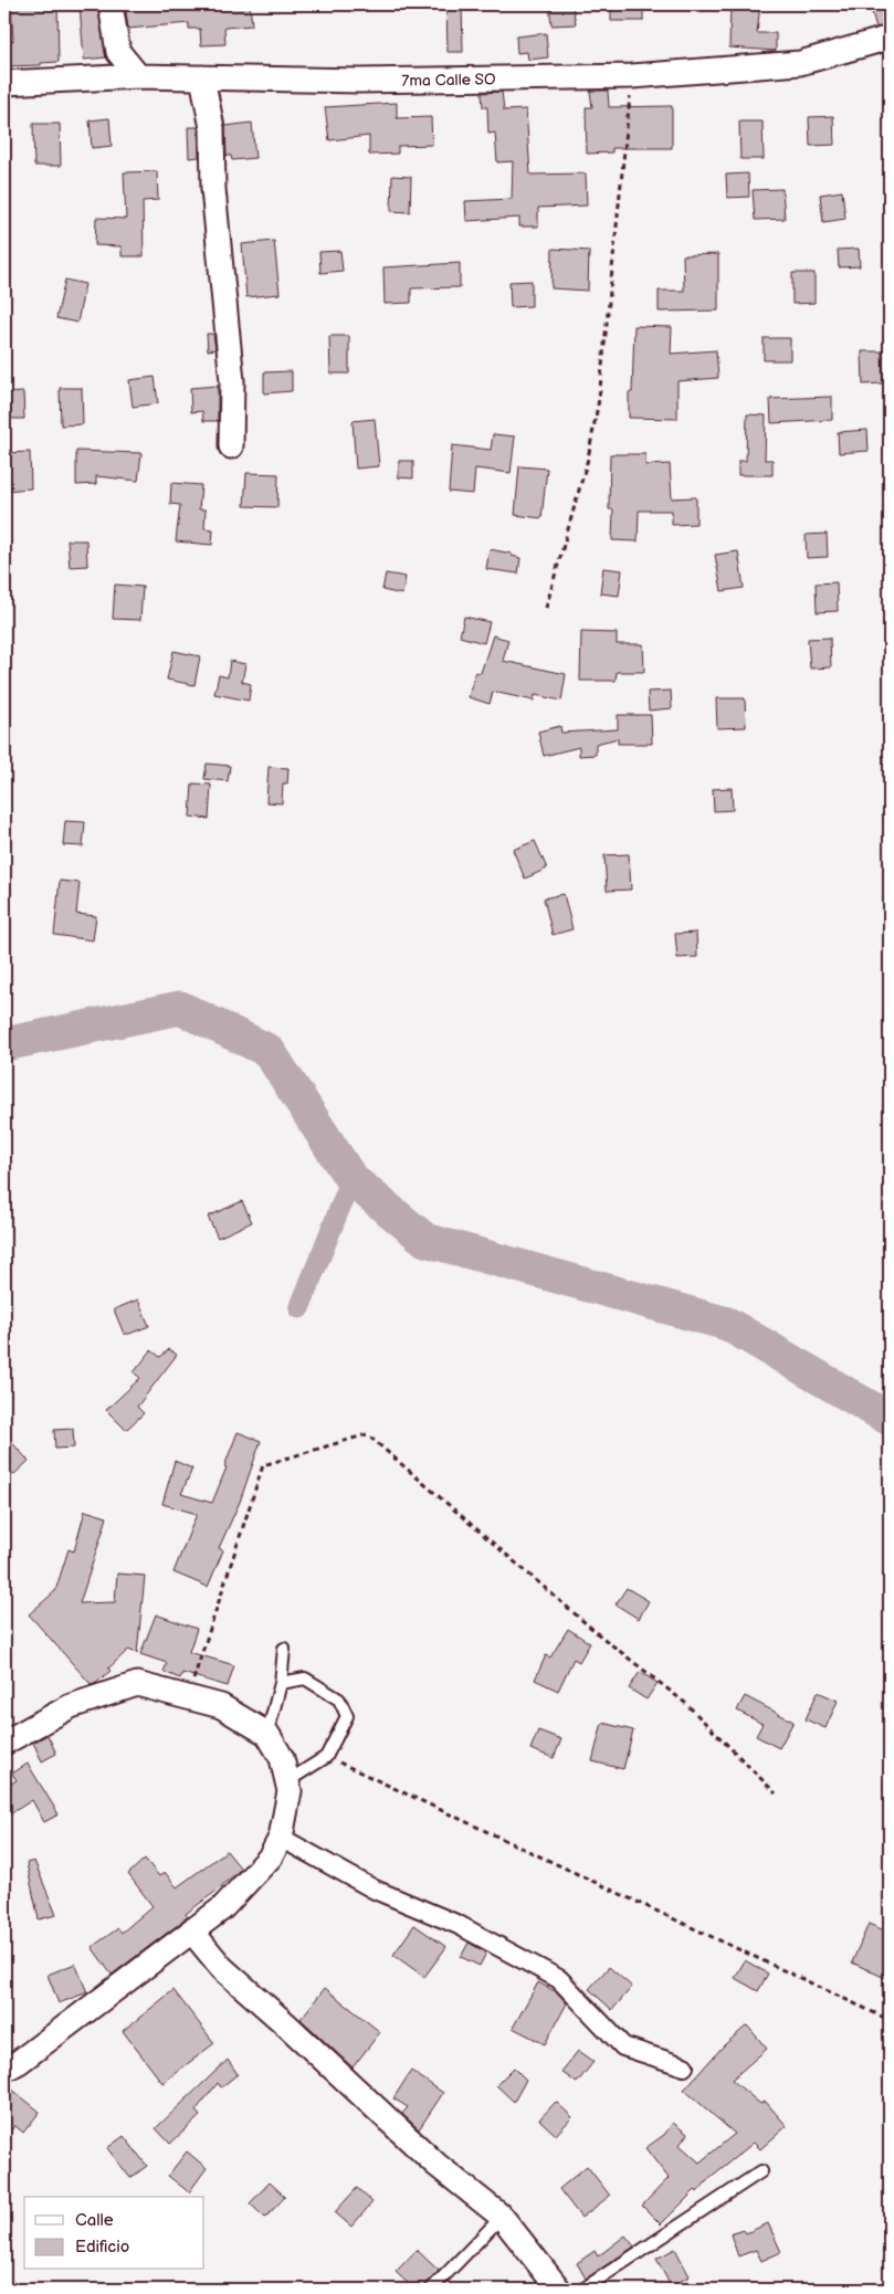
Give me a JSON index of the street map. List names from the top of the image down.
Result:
{
  "streets": {
    "street": ["7ma Calle SO"]
  },
  "legend": ["Calle", "Edificio"]
}
